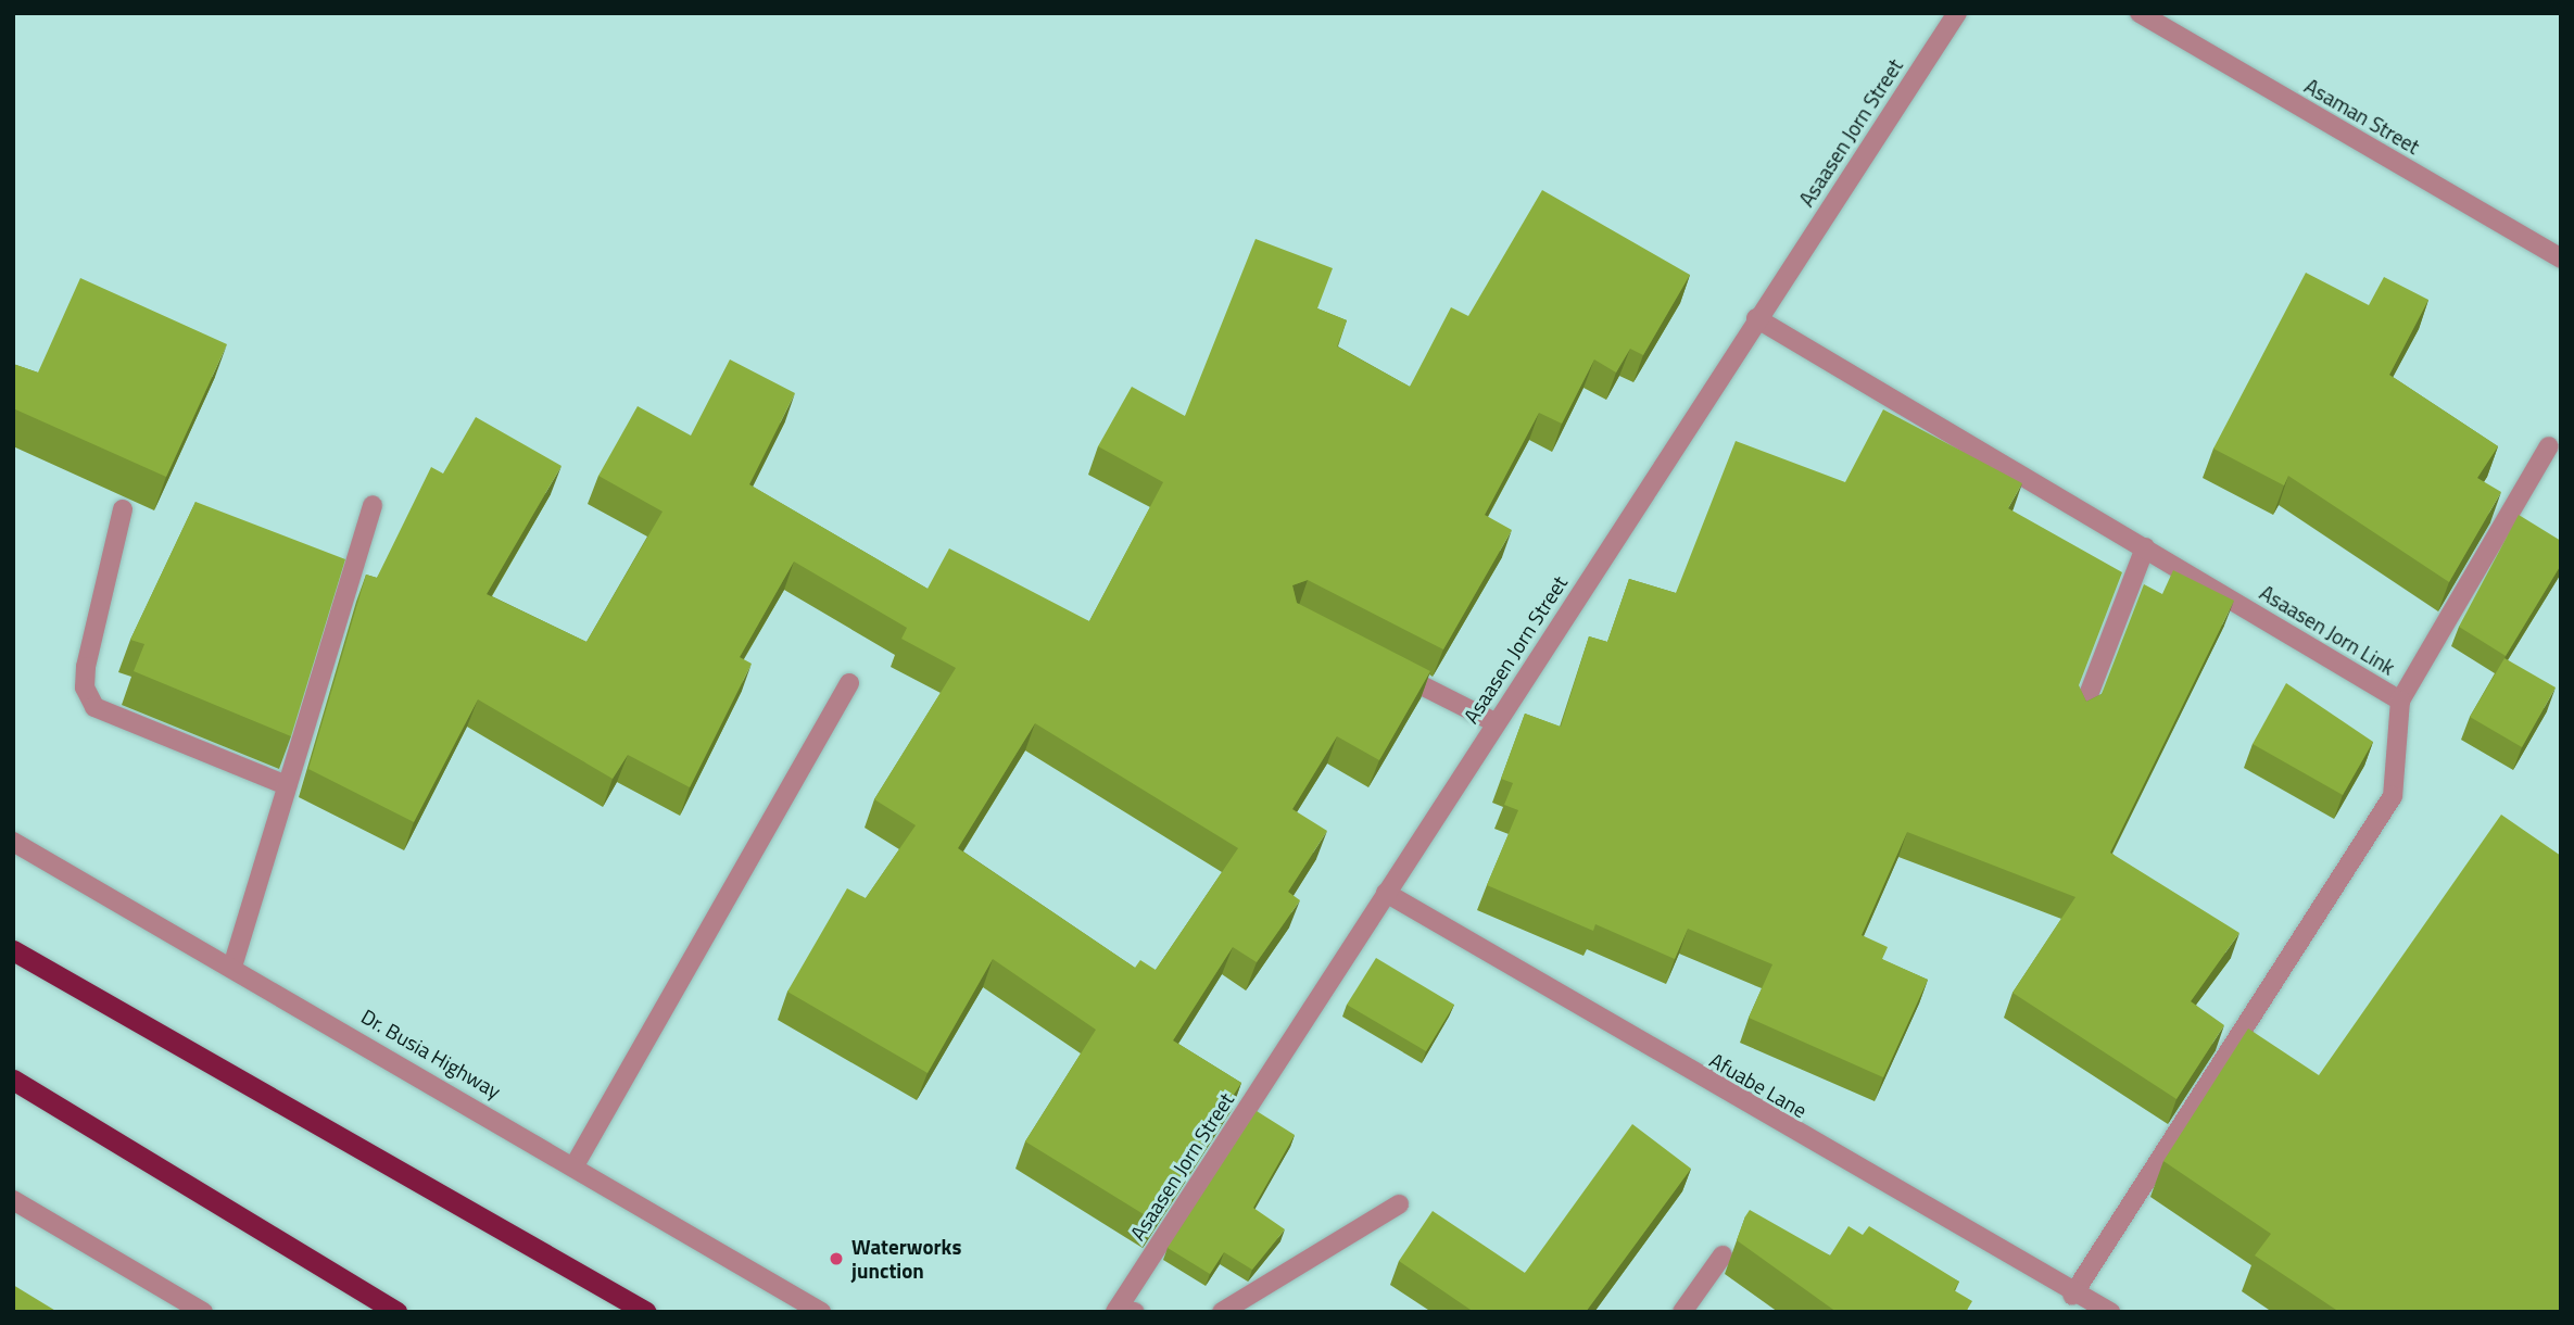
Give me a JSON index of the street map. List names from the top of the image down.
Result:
{
  "streets": {
    "street": [
      "Asaman Street",
      "Asaasen Jorn Street",
      "Asaasen Jorn Link",
      "Dr. Busia Highway",
      "Afuabe Lane"
    ]
  },
  "crossings": [
    ["Asaasen Jorn Street", "Asaasen Jorn Link"],
    ["Asaasen Jorn Street", "Afuabe Lane"],
    ["Asaasen Jorn Link", "Afuabe Lane"]
  ],
  "places": ["Waterworks junction"]
}
